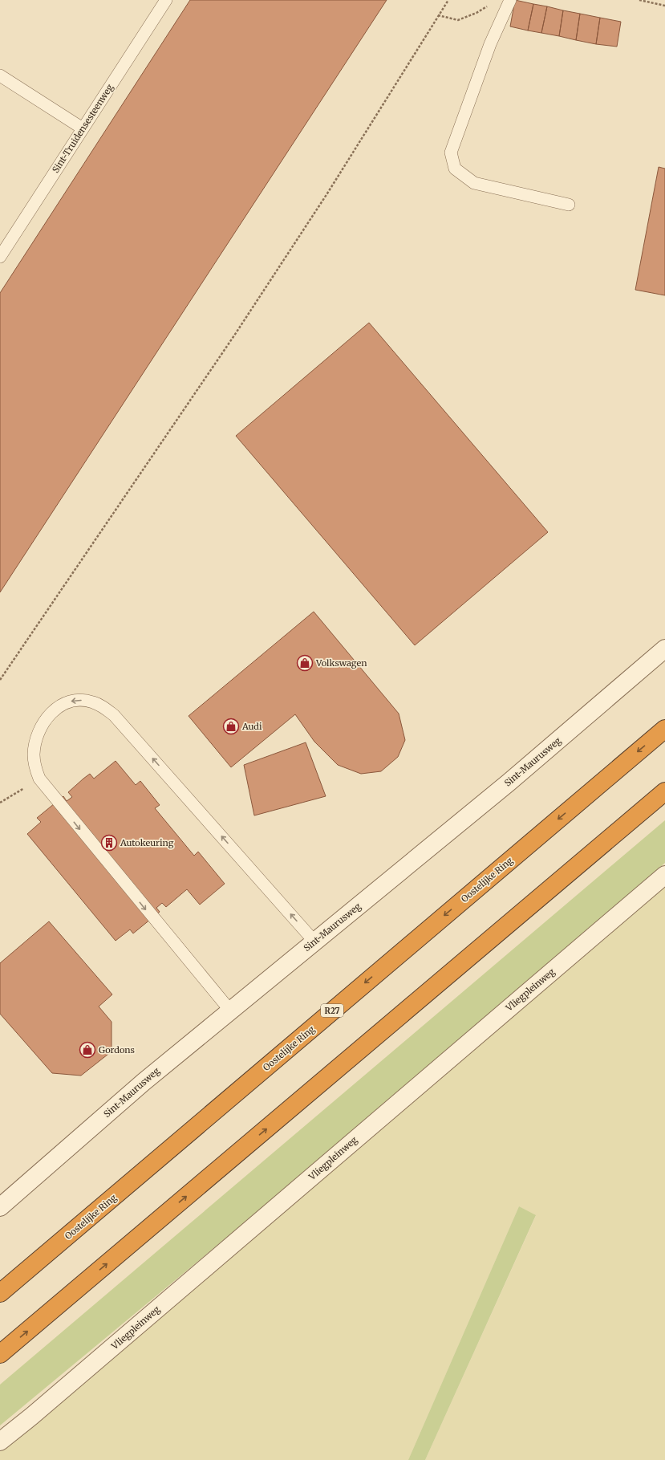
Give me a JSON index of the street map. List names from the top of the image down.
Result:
{
  "streets": {
    "highway": ["Oostelijke Ring", "R27"],
    "street": ["Sint-Maurusweg", "Vliegpleinweg"],
    "lane": ["Sint-Truidensesteenweg"]
  },
  "places": {
    "shop": ["Volkswagen", "Audi", "Gordons"],
    "building": ["Autokeuring"]
  }
}
